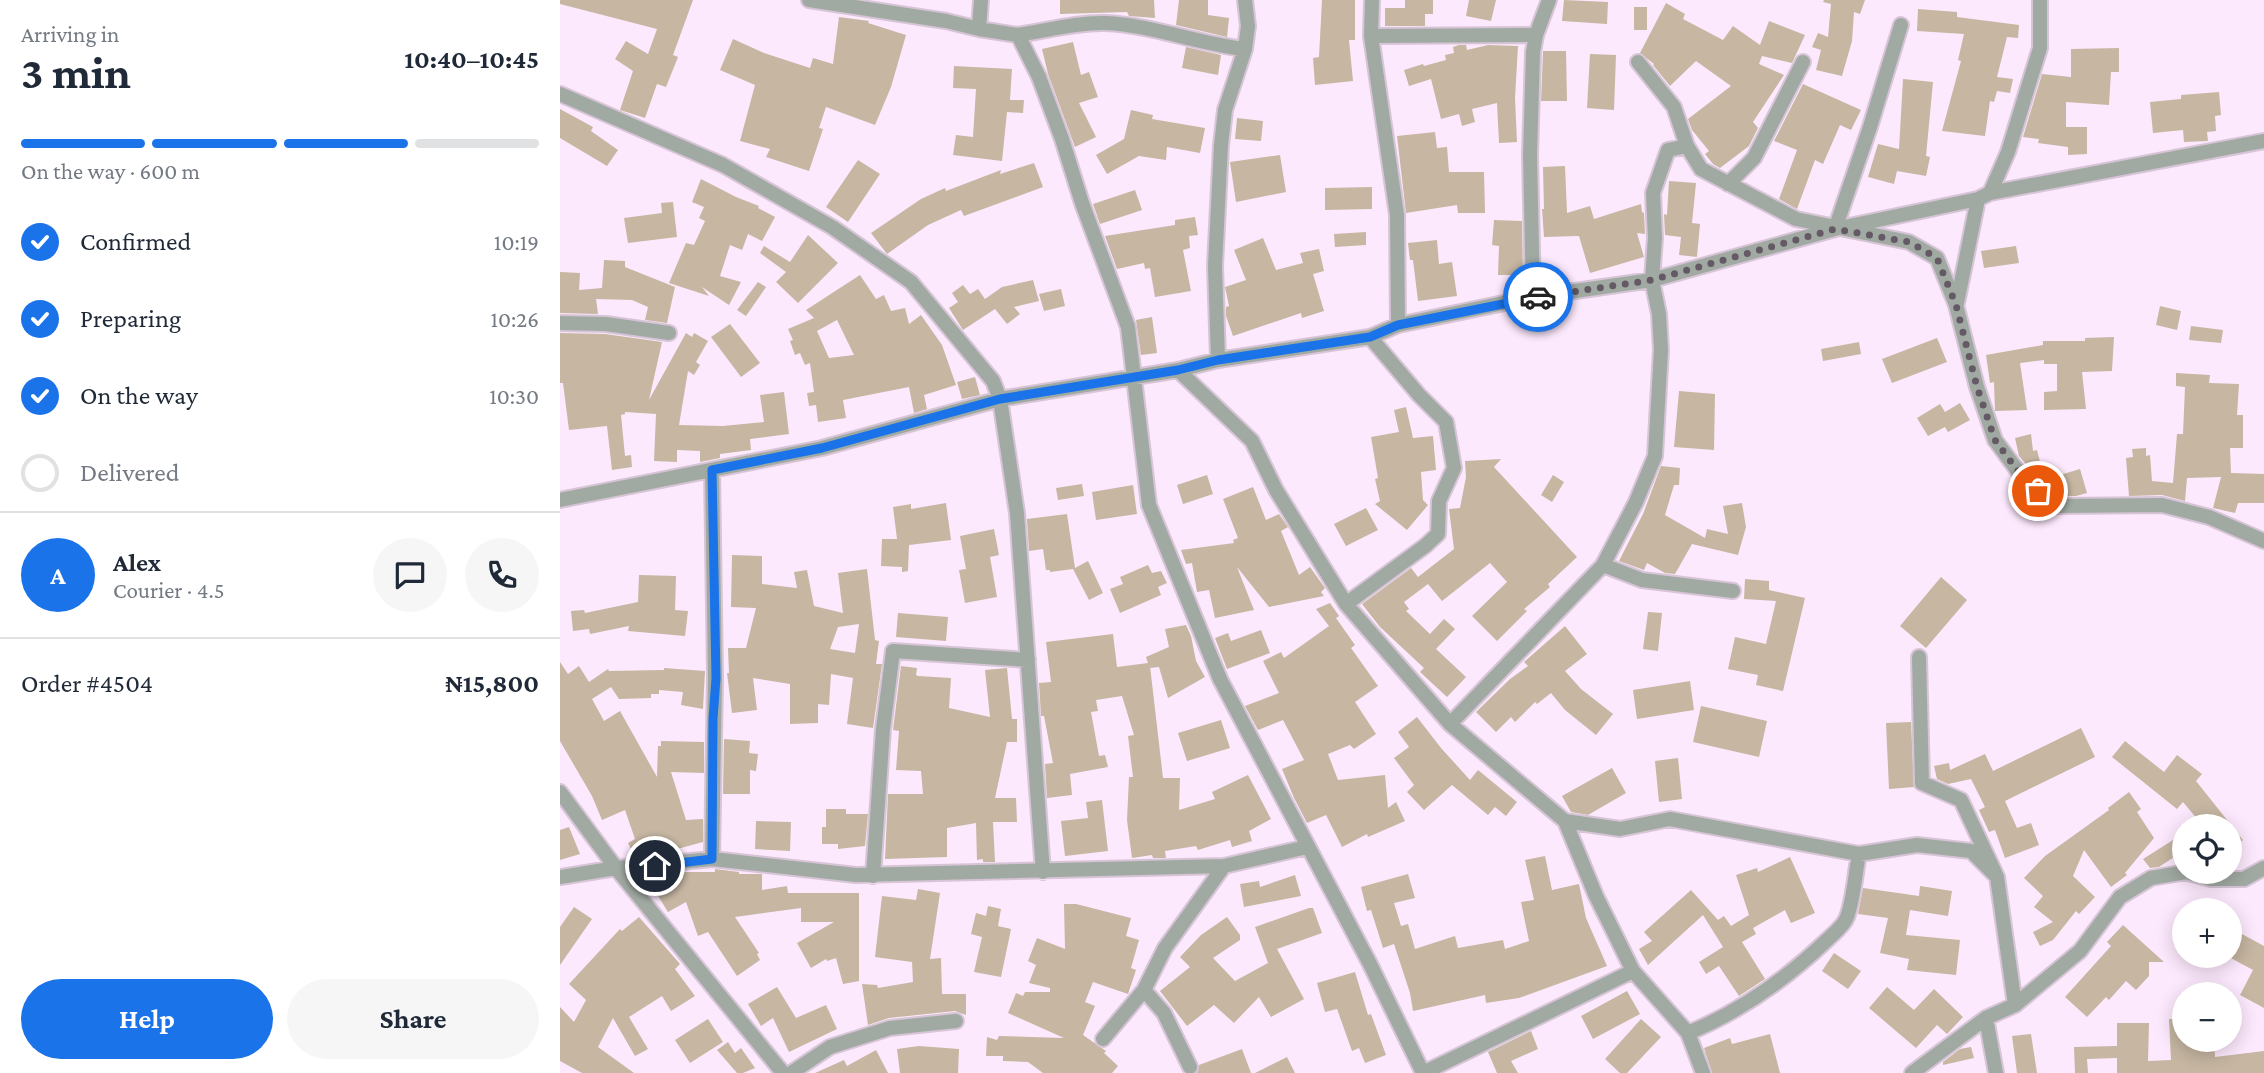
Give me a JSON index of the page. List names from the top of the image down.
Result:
{
  "page": {
    "heading": ["3 min", "Arriving in", "10:40–10:45"],
    "panel": [
      "Alex",
      "Courier · 4.5",
      "Order #4504",
      "₦15,800"
    ],
    "bar": "On the way · 600 m",
    "list": [
      ["Confirmed", "10:19"],
      ["Preparing", "10:26"],
      ["On the way", "10:30"],
      "Delivered"
    ],
    "round": "A",
    "map_buttons": ["+", "−"],
    "buttons": ["Help", "Share"]
  }
}
